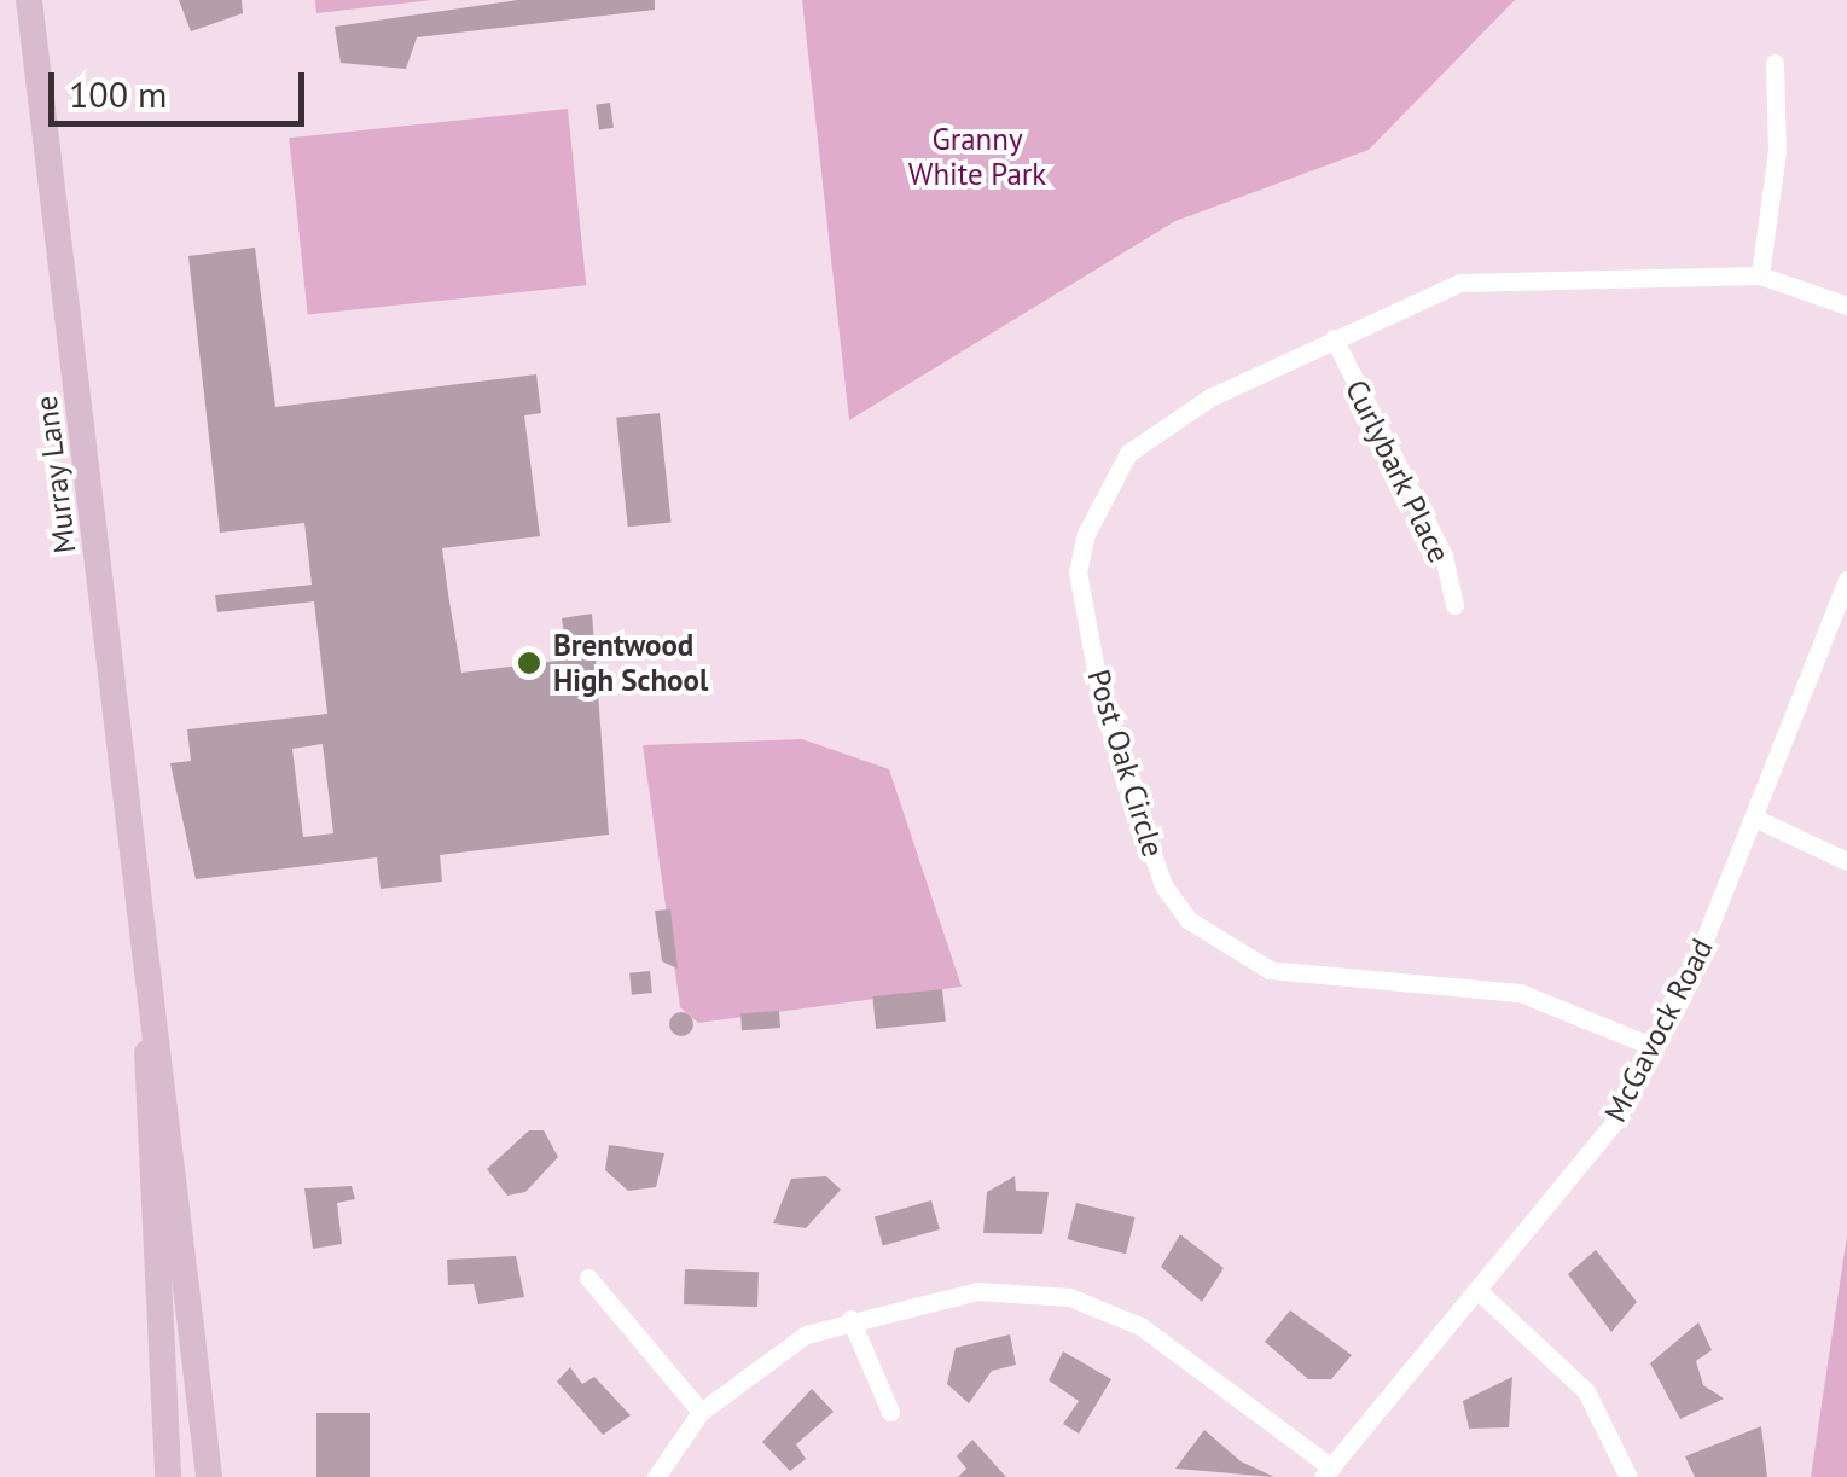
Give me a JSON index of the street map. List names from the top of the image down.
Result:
{
  "streets": {
    "main road": ["Murray Lane"],
    "street": ["Curlybark Place", "Post Oak Circle", "McGavock Road"]
  },
  "crossings": [
    ["Curlybark Place", "Post Oak Circle"],
    ["Post Oak Circle", "McGavock Road"]
  ],
  "parks": ["Granny White Park"],
  "places": ["Brentwood High School"],
  "scale_bar": "100 m"
}
